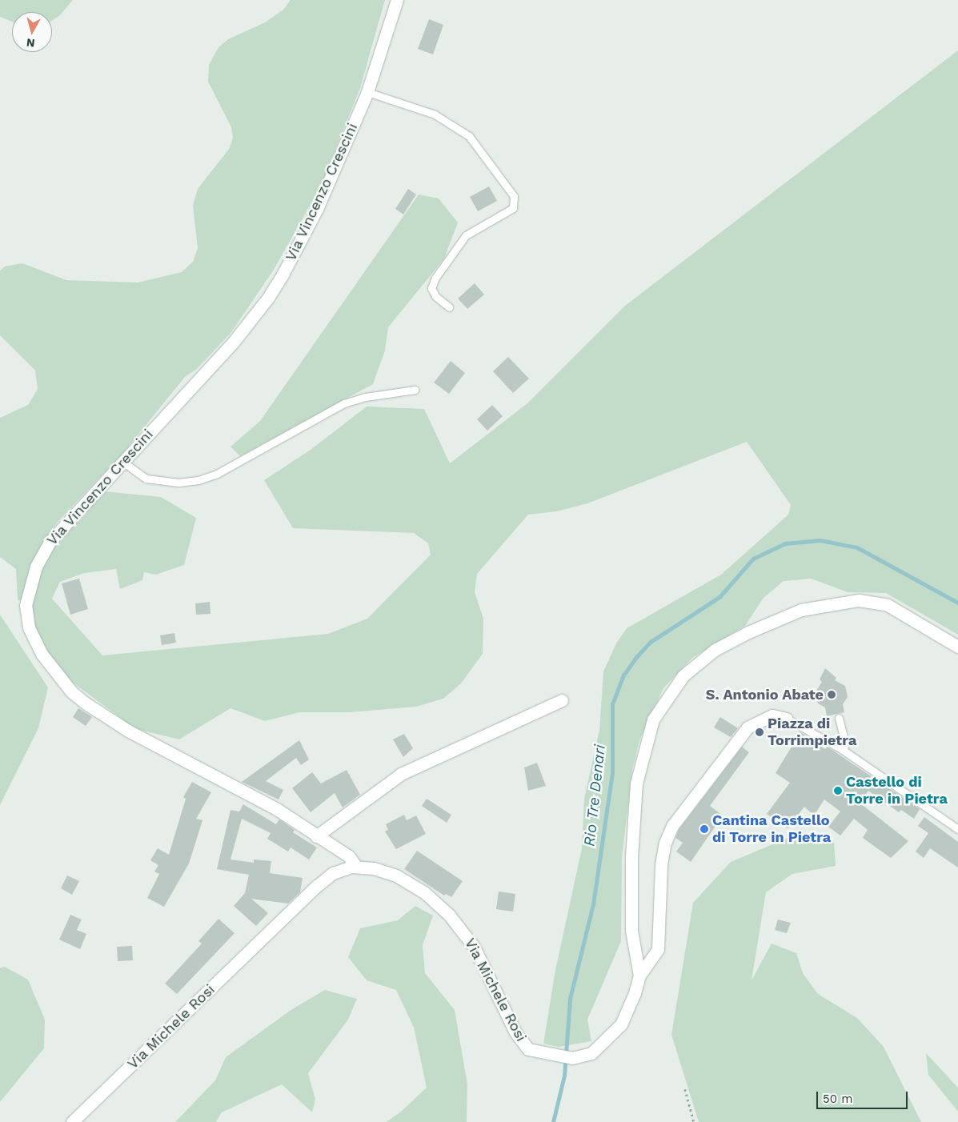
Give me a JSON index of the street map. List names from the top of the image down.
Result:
{
  "streets": {
    "street": ["Via Vincenzo Crescini", "Via Michele Rosi"]
  },
  "crossings": [
    ["Via Vincenzo Crescini", "Via Michele Rosi"]
  ],
  "water": ["Rio Tre Denari"],
  "places": [
    "S. Antonio Abate",
    "Piazza di Torrimpietra",
    "Castello di Torre in Pietra",
    "Cantina Castello di Torre in Pietra"
  ],
  "scale_bar": "50 m",
  "north": "bottom"
}
